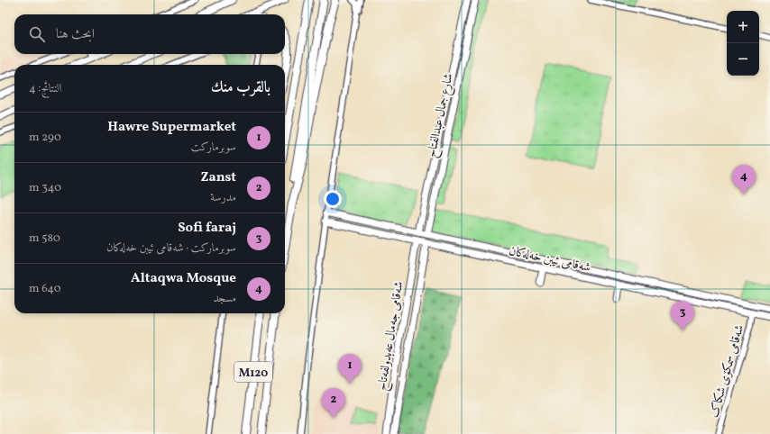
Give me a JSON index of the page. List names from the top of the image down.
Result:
{
  "streets": {
    "highway": ["M120"],
    "main road": ["شارع جمال عبدالفتاح", "شەقامی ئیبن خەلەکان", "شەقامی جەمال عەبدولفەتاح"],
    "street": ["شەقامی سمکۆی شکاک"]
  },
  "crossings": [
    ["شارع جمال عبدالفتاح", "شەقامی ئیبن خەلەکان"],
    ["شەقامی ئیبن خەلەکان", "شەقامی جەمال عەبدولفەتاح"],
    ["شەقامی ئیبن خەلەکان", "شەقامی سمکۆی شکاک"]
  ],
  "page": {
    "map_buttons": ["+", "−"],
    "search": "ابحث هنا",
    "heading": ["بالقرب منك", "النتائج: 4"],
    "list": [
      {
        "mark": "1",
        "name": "Hawre Supermarket",
        "note": "سوبرماركت",
        "value": "290 m"
      },
      {
        "mark": "2",
        "name": "Zanst",
        "note": "مدرسة",
        "value": "340 m"
      },
      {
        "mark": "3",
        "name": "Sofi faraj",
        "note": "سوبرماركت · شەقامی ئیبن خەلەکان",
        "value": "580 m"
      },
      {
        "mark": "4",
        "name": "Altaqwa Mosque",
        "note": "مسجد",
        "value": "640 m"
      }
    ],
    "pins": [
      "4",
      "3",
      "1",
      "2"
    ]
  }
}
